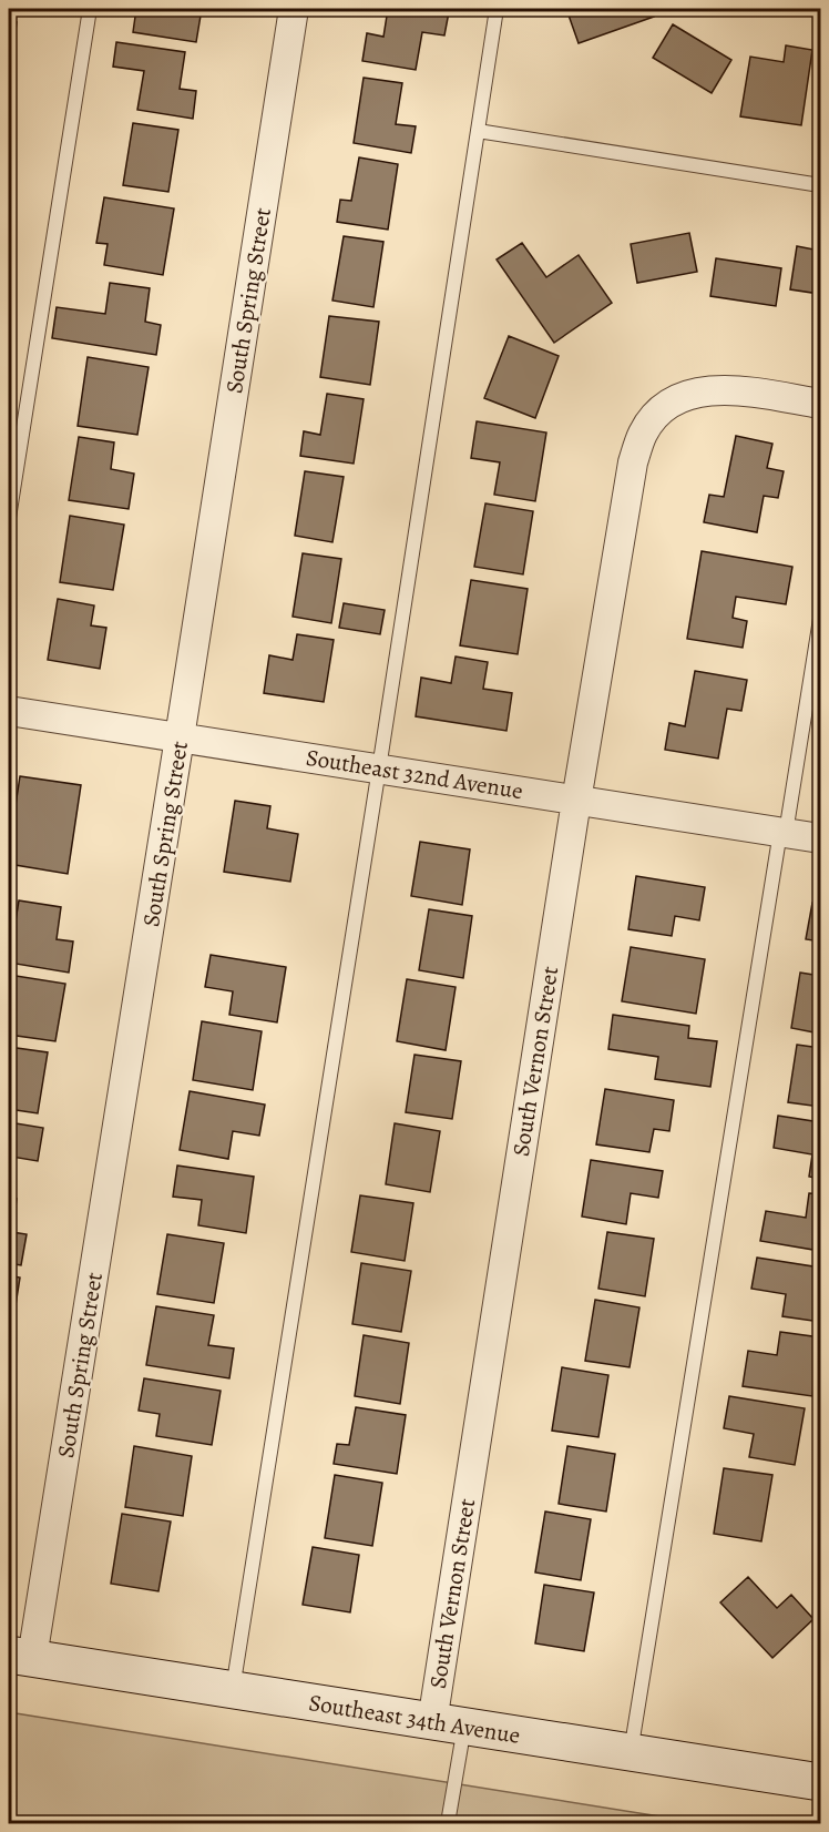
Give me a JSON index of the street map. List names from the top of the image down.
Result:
{
  "streets": {
    "main road": ["Southeast 34th Avenue"],
    "street": ["South Spring Street", "Southeast 32nd Avenue", "South Vernon Street"]
  },
  "crossings": [
    ["South Spring Street", "Southeast 32nd Avenue"],
    ["South Spring Street", "Southeast 34th Avenue"],
    ["Southeast 32nd Avenue", "South Vernon Street"],
    ["South Vernon Street", "Southeast 34th Avenue"]
  ]
}
